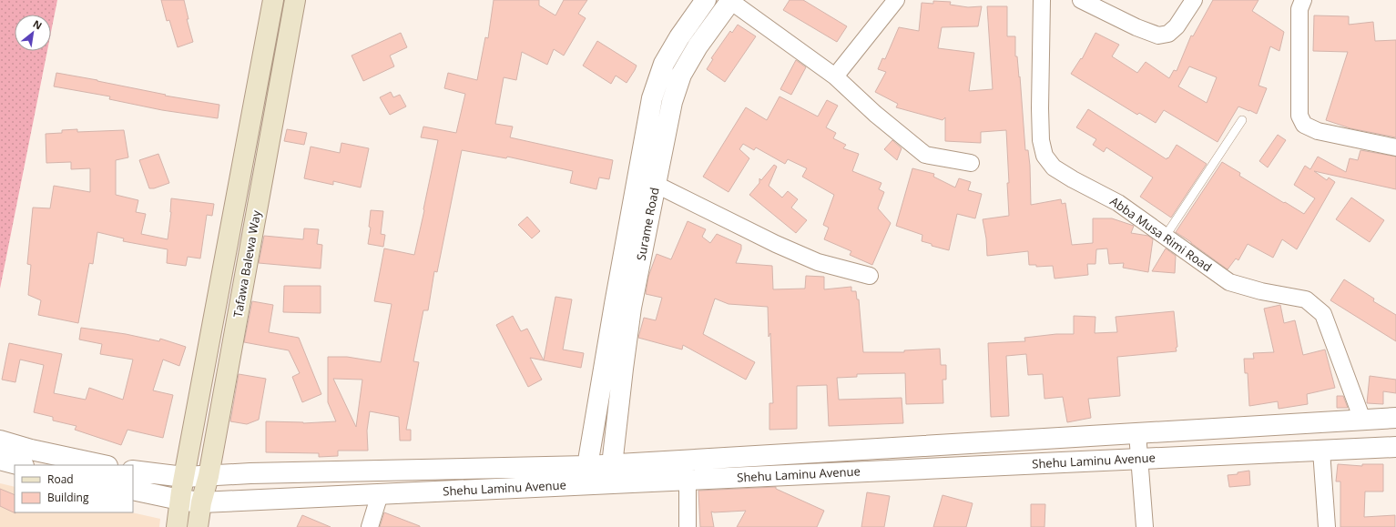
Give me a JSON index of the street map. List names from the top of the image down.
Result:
{
  "streets": {
    "main road": ["Tafawa Balewa Way"],
    "street": ["Surame Road", "Abba Musa Rimi Road", "Shehu Laminu Avenue"]
  },
  "crossings": [
    ["Surame Road", "Shehu Laminu Avenue"],
    ["Abba Musa Rimi Road", "Shehu Laminu Avenue"],
    ["Tafawa Balewa Way", "Shehu Laminu Avenue"]
  ],
  "legend": ["Road", "Building"],
  "north": "top right"
}
